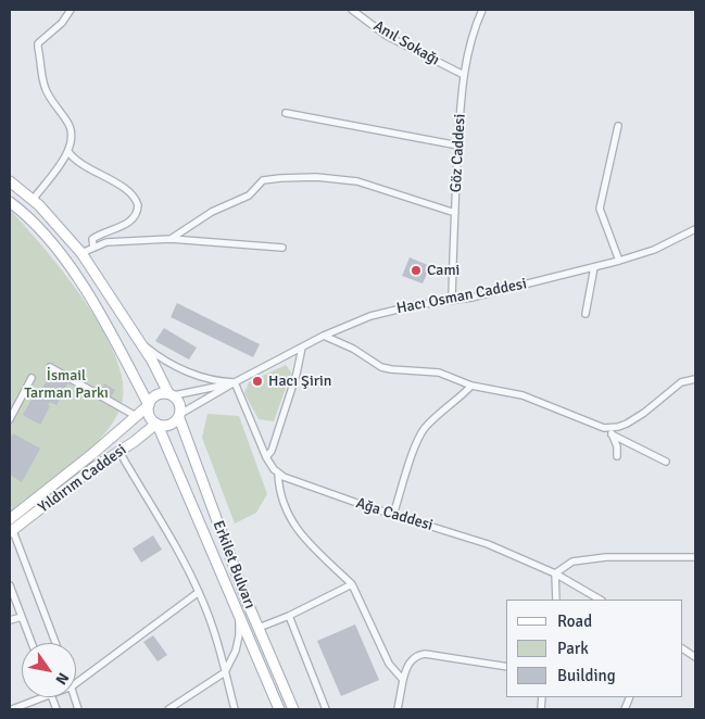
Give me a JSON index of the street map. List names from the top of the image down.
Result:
{
  "streets": {
    "main road": ["Yıldırım Caddesi", "Erkilet Bulvarı"],
    "street": [
      "Anıl Sokağı",
      "Göz Caddesi",
      "Hacı Osman Caddesi",
      "Ağa Caddesi"
    ]
  },
  "crossings": [
    ["Anıl Sokağı", "Göz Caddesi"],
    ["Göz Caddesi", "Hacı Osman Caddesi"],
    ["Yıldırım Caddesi", "Erkilet Bulvarı"]
  ],
  "parks": ["İsmail Tarman Parkı"],
  "places": ["Cami", "Hacı Şirin"],
  "legend": ["Road", "Park", "Building"],
  "north": "bottom right"
}
